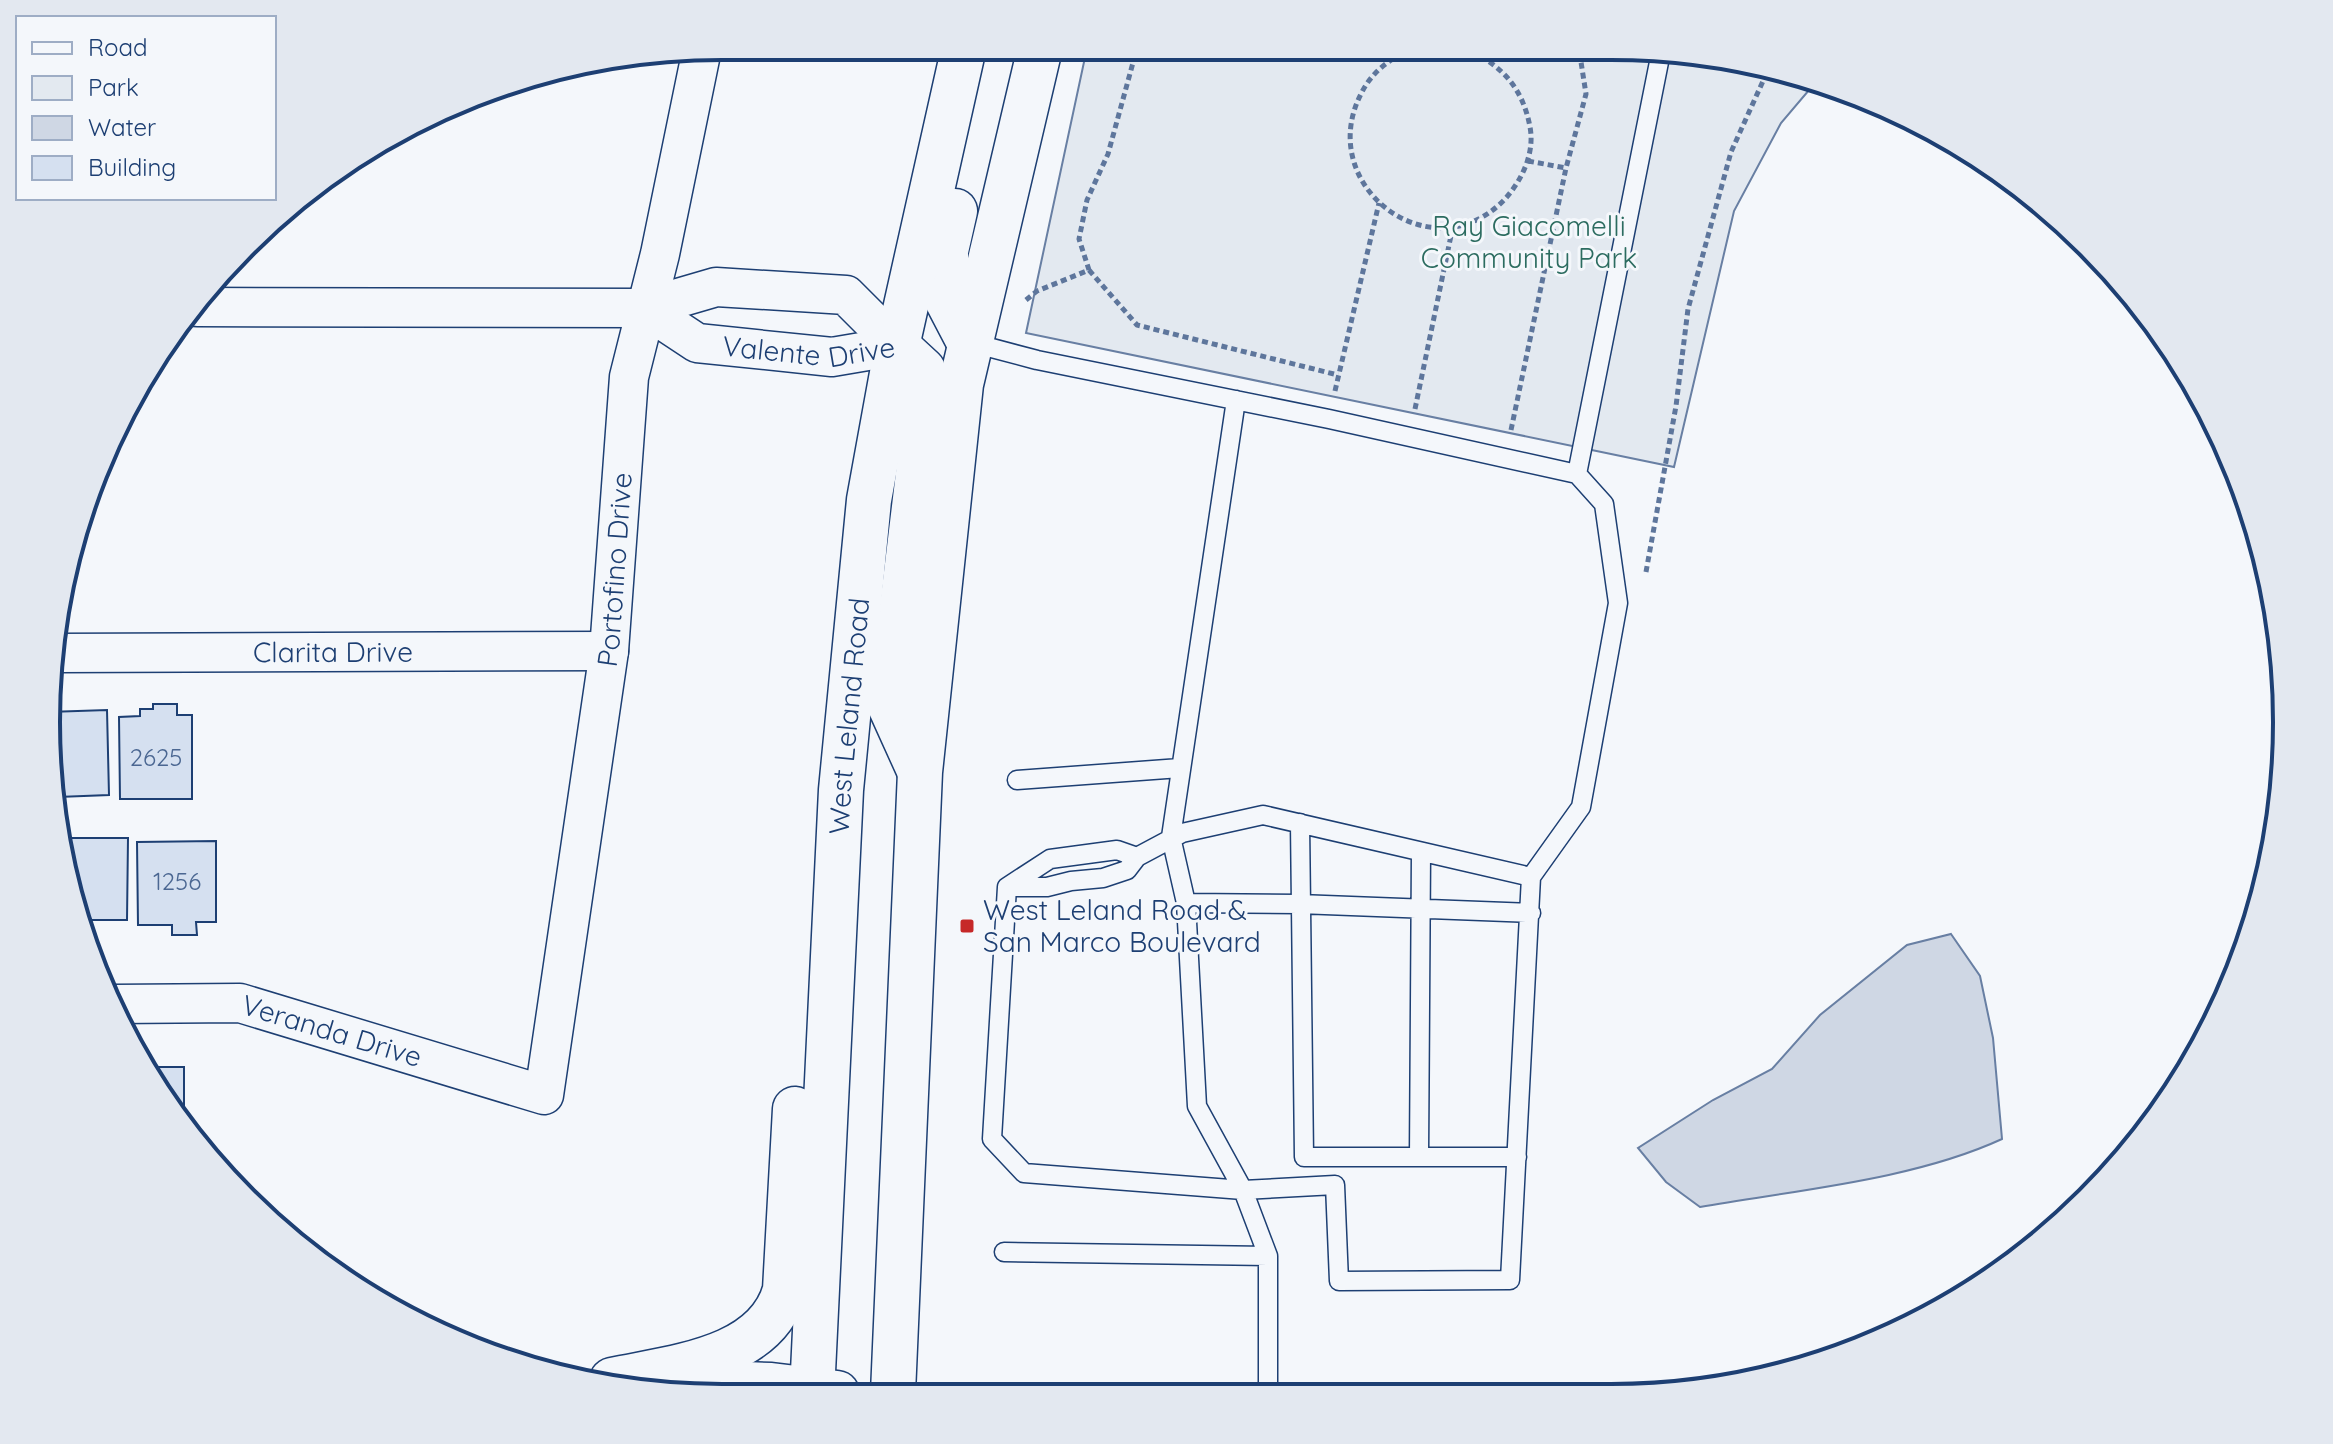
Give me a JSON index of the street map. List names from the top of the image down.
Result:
{
  "streets": {
    "main road": ["West Leland Road"],
    "street": [
      "Valente Drive",
      "Portofino Drive",
      "Clarita Drive",
      "Veranda Drive"
    ]
  },
  "crossings": [
    ["Valente Drive", "Portofino Drive"],
    ["Valente Drive", "West Leland Road"],
    ["Portofino Drive", "Clarita Drive"],
    ["Portofino Drive", "Veranda Drive"]
  ],
  "parks": ["Ray Giacomelli Community Park"],
  "places": {
    "transit": ["West Leland Road & San Marco Boulevard"]
  },
  "house_numbers": ["2625", "1256"],
  "legend": [
    "Road",
    "Park",
    "Water",
    "Building"
  ]
}
